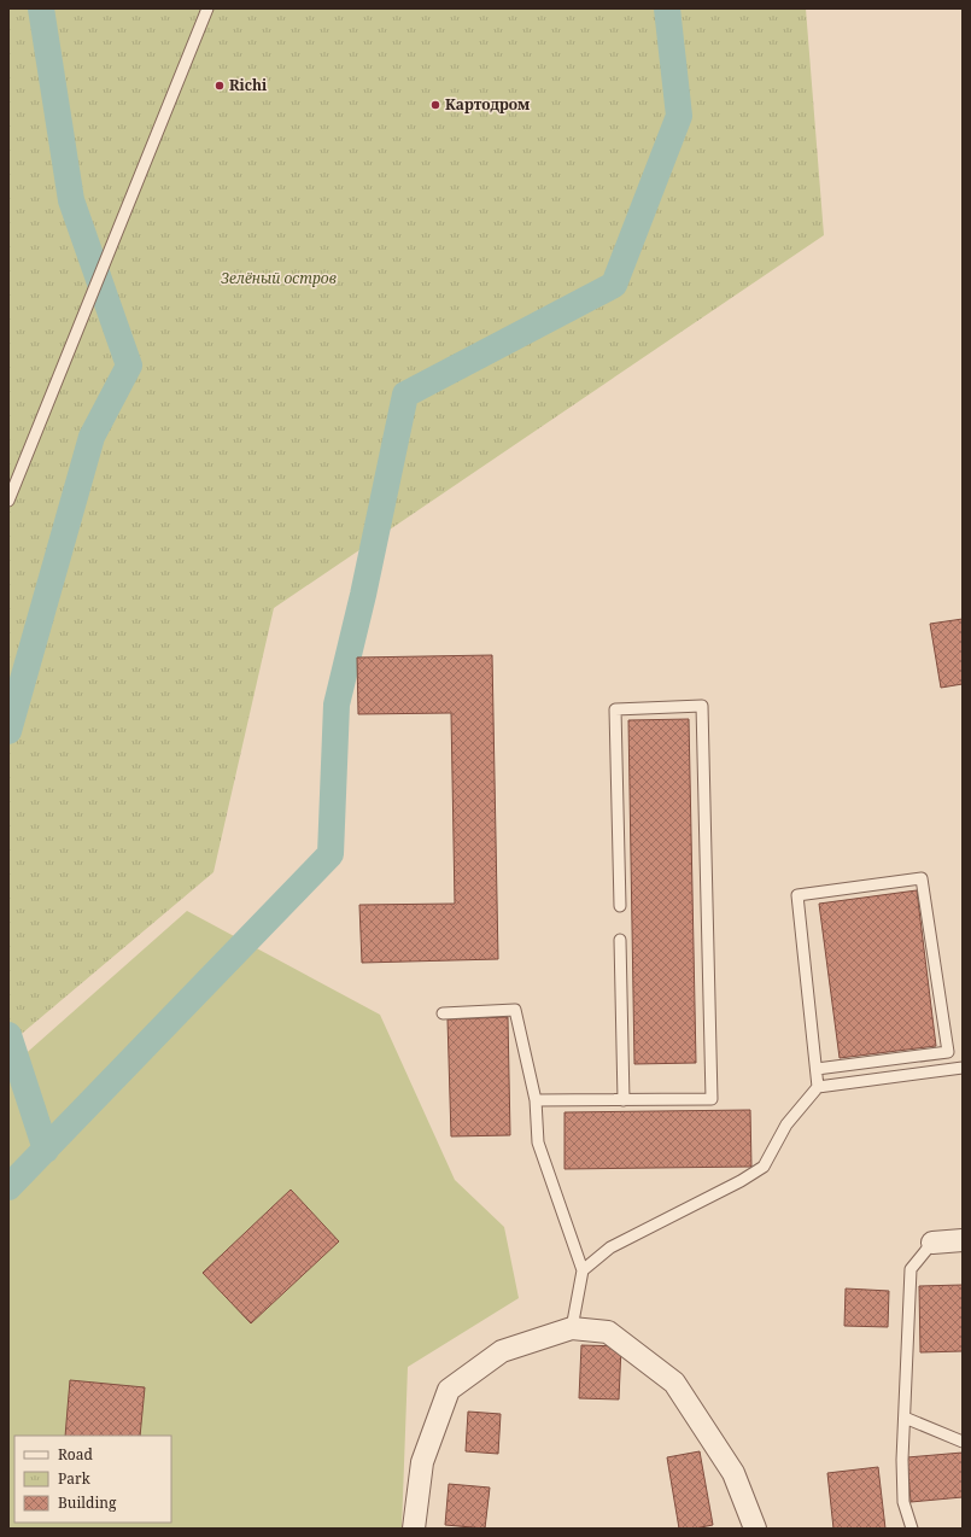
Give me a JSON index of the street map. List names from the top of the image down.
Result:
{
  "parks": ["Зелёный остров"],
  "places": ["Richi", "Картодром"],
  "legend": ["Road", "Park", "Building"]
}
